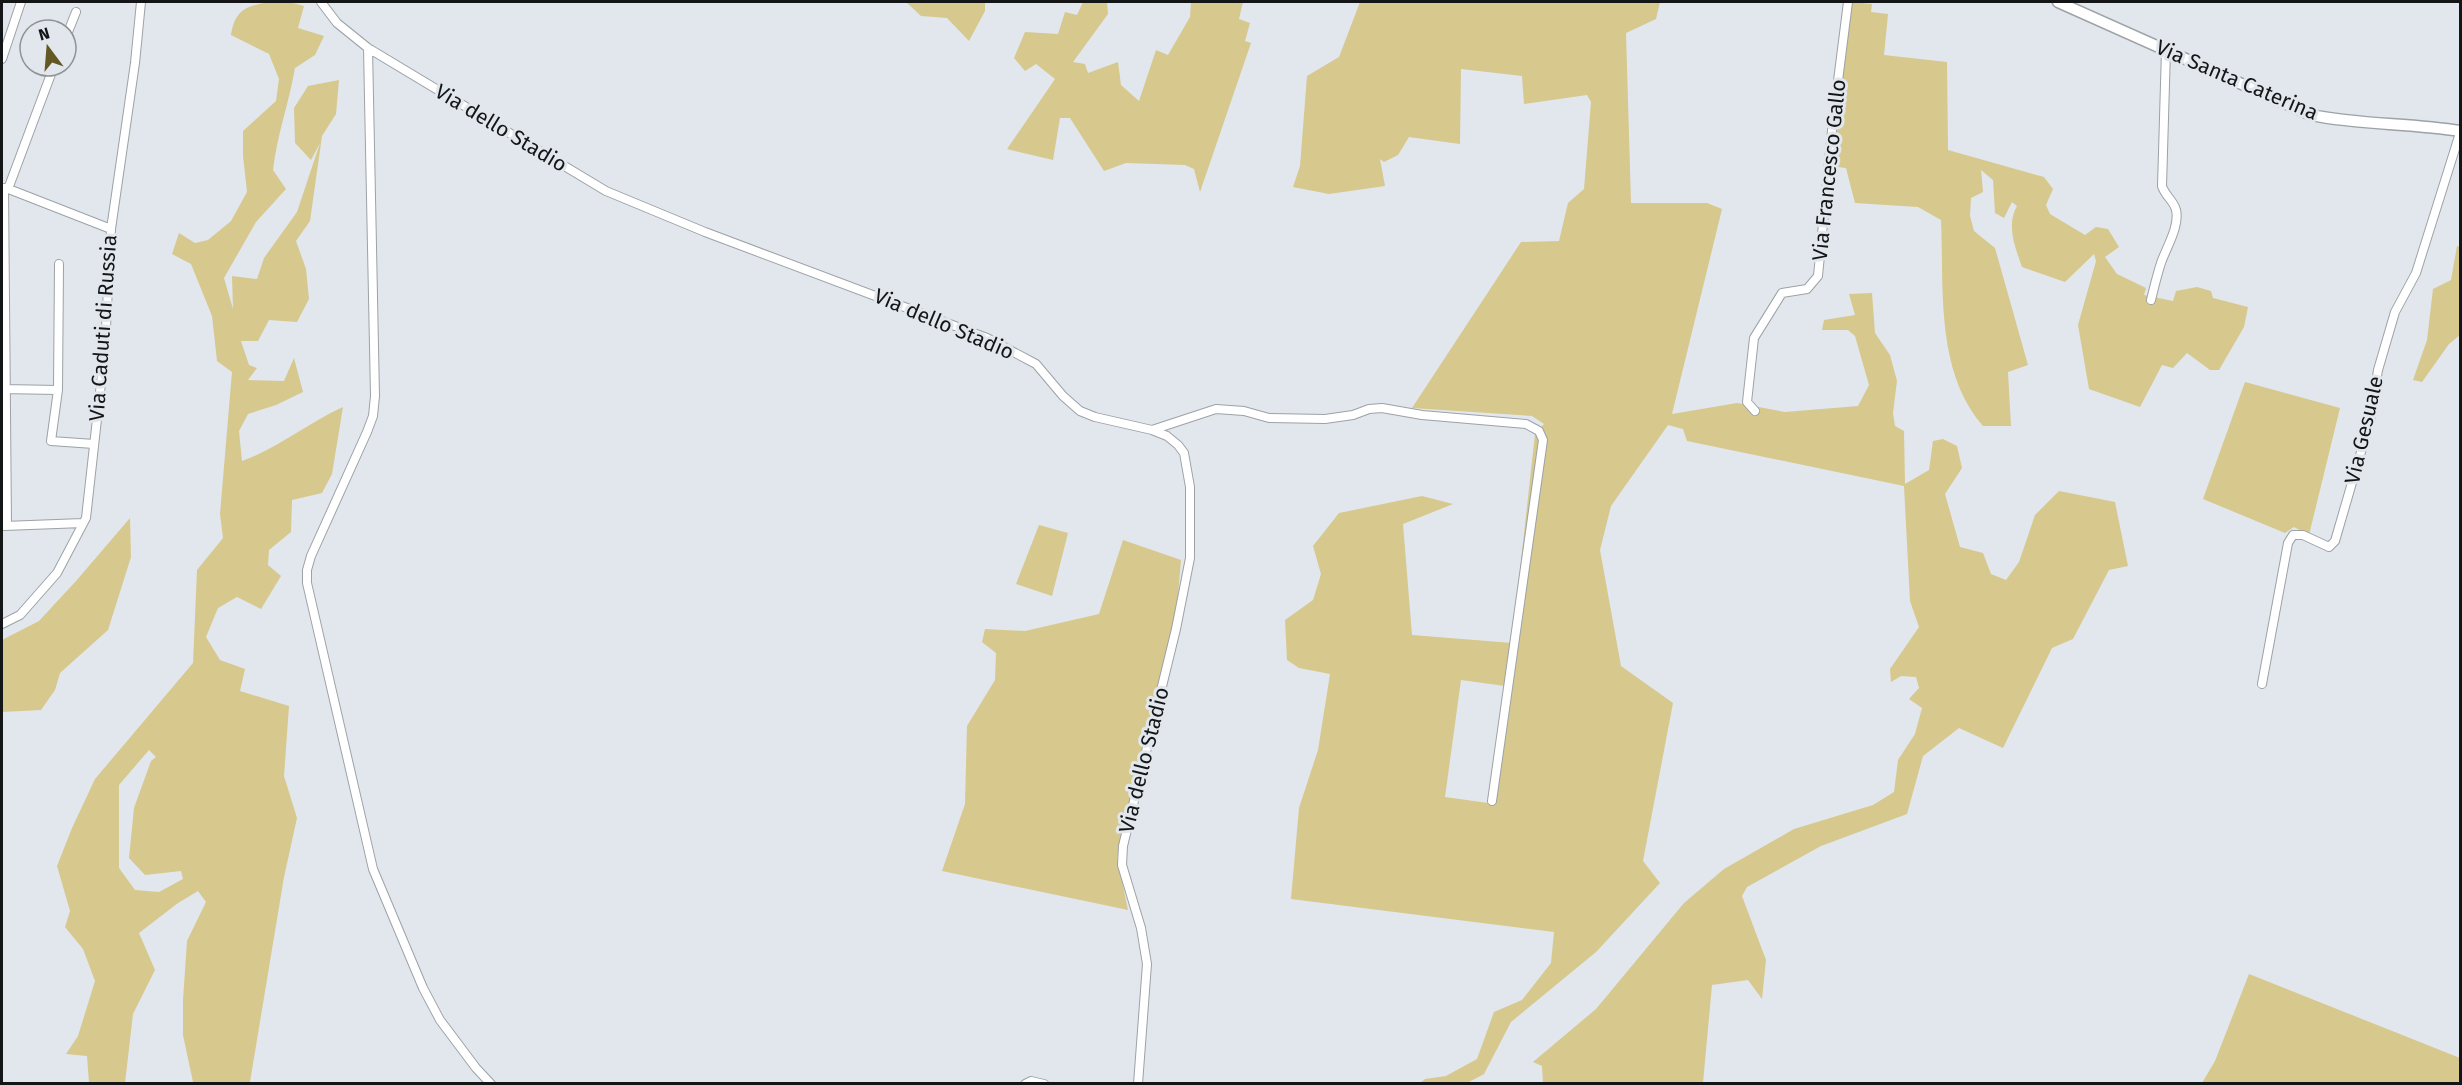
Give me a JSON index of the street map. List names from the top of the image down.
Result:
{
  "streets": {
    "street": [
      "Via Santa Caterina",
      "Via dello Stadio",
      "Via Francesco Gallo",
      "Via Caduti di Russia",
      "Via Gesuale"
    ]
  },
  "crossings": [
    ["Via Santa Caterina", "Via Gesuale"]
  ],
  "north": "top"
}
